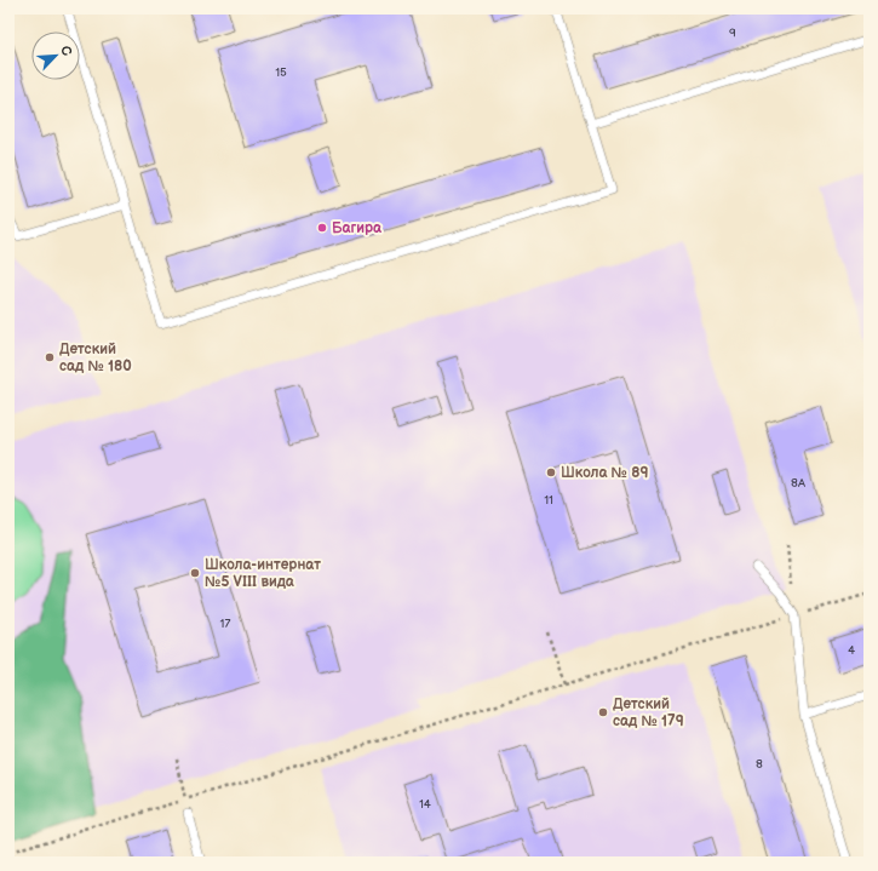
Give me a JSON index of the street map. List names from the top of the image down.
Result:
{
  "places": [
    "Багира",
    "Детский сад № 180",
    "Школа № 89",
    "Школа-интернат №5 VIII вида",
    "Детский сад № 179"
  ],
  "house_numbers": [
    "9",
    "15",
    "8А",
    "11",
    "17",
    "4",
    "8",
    "14"
  ],
  "north": "top right"
}
